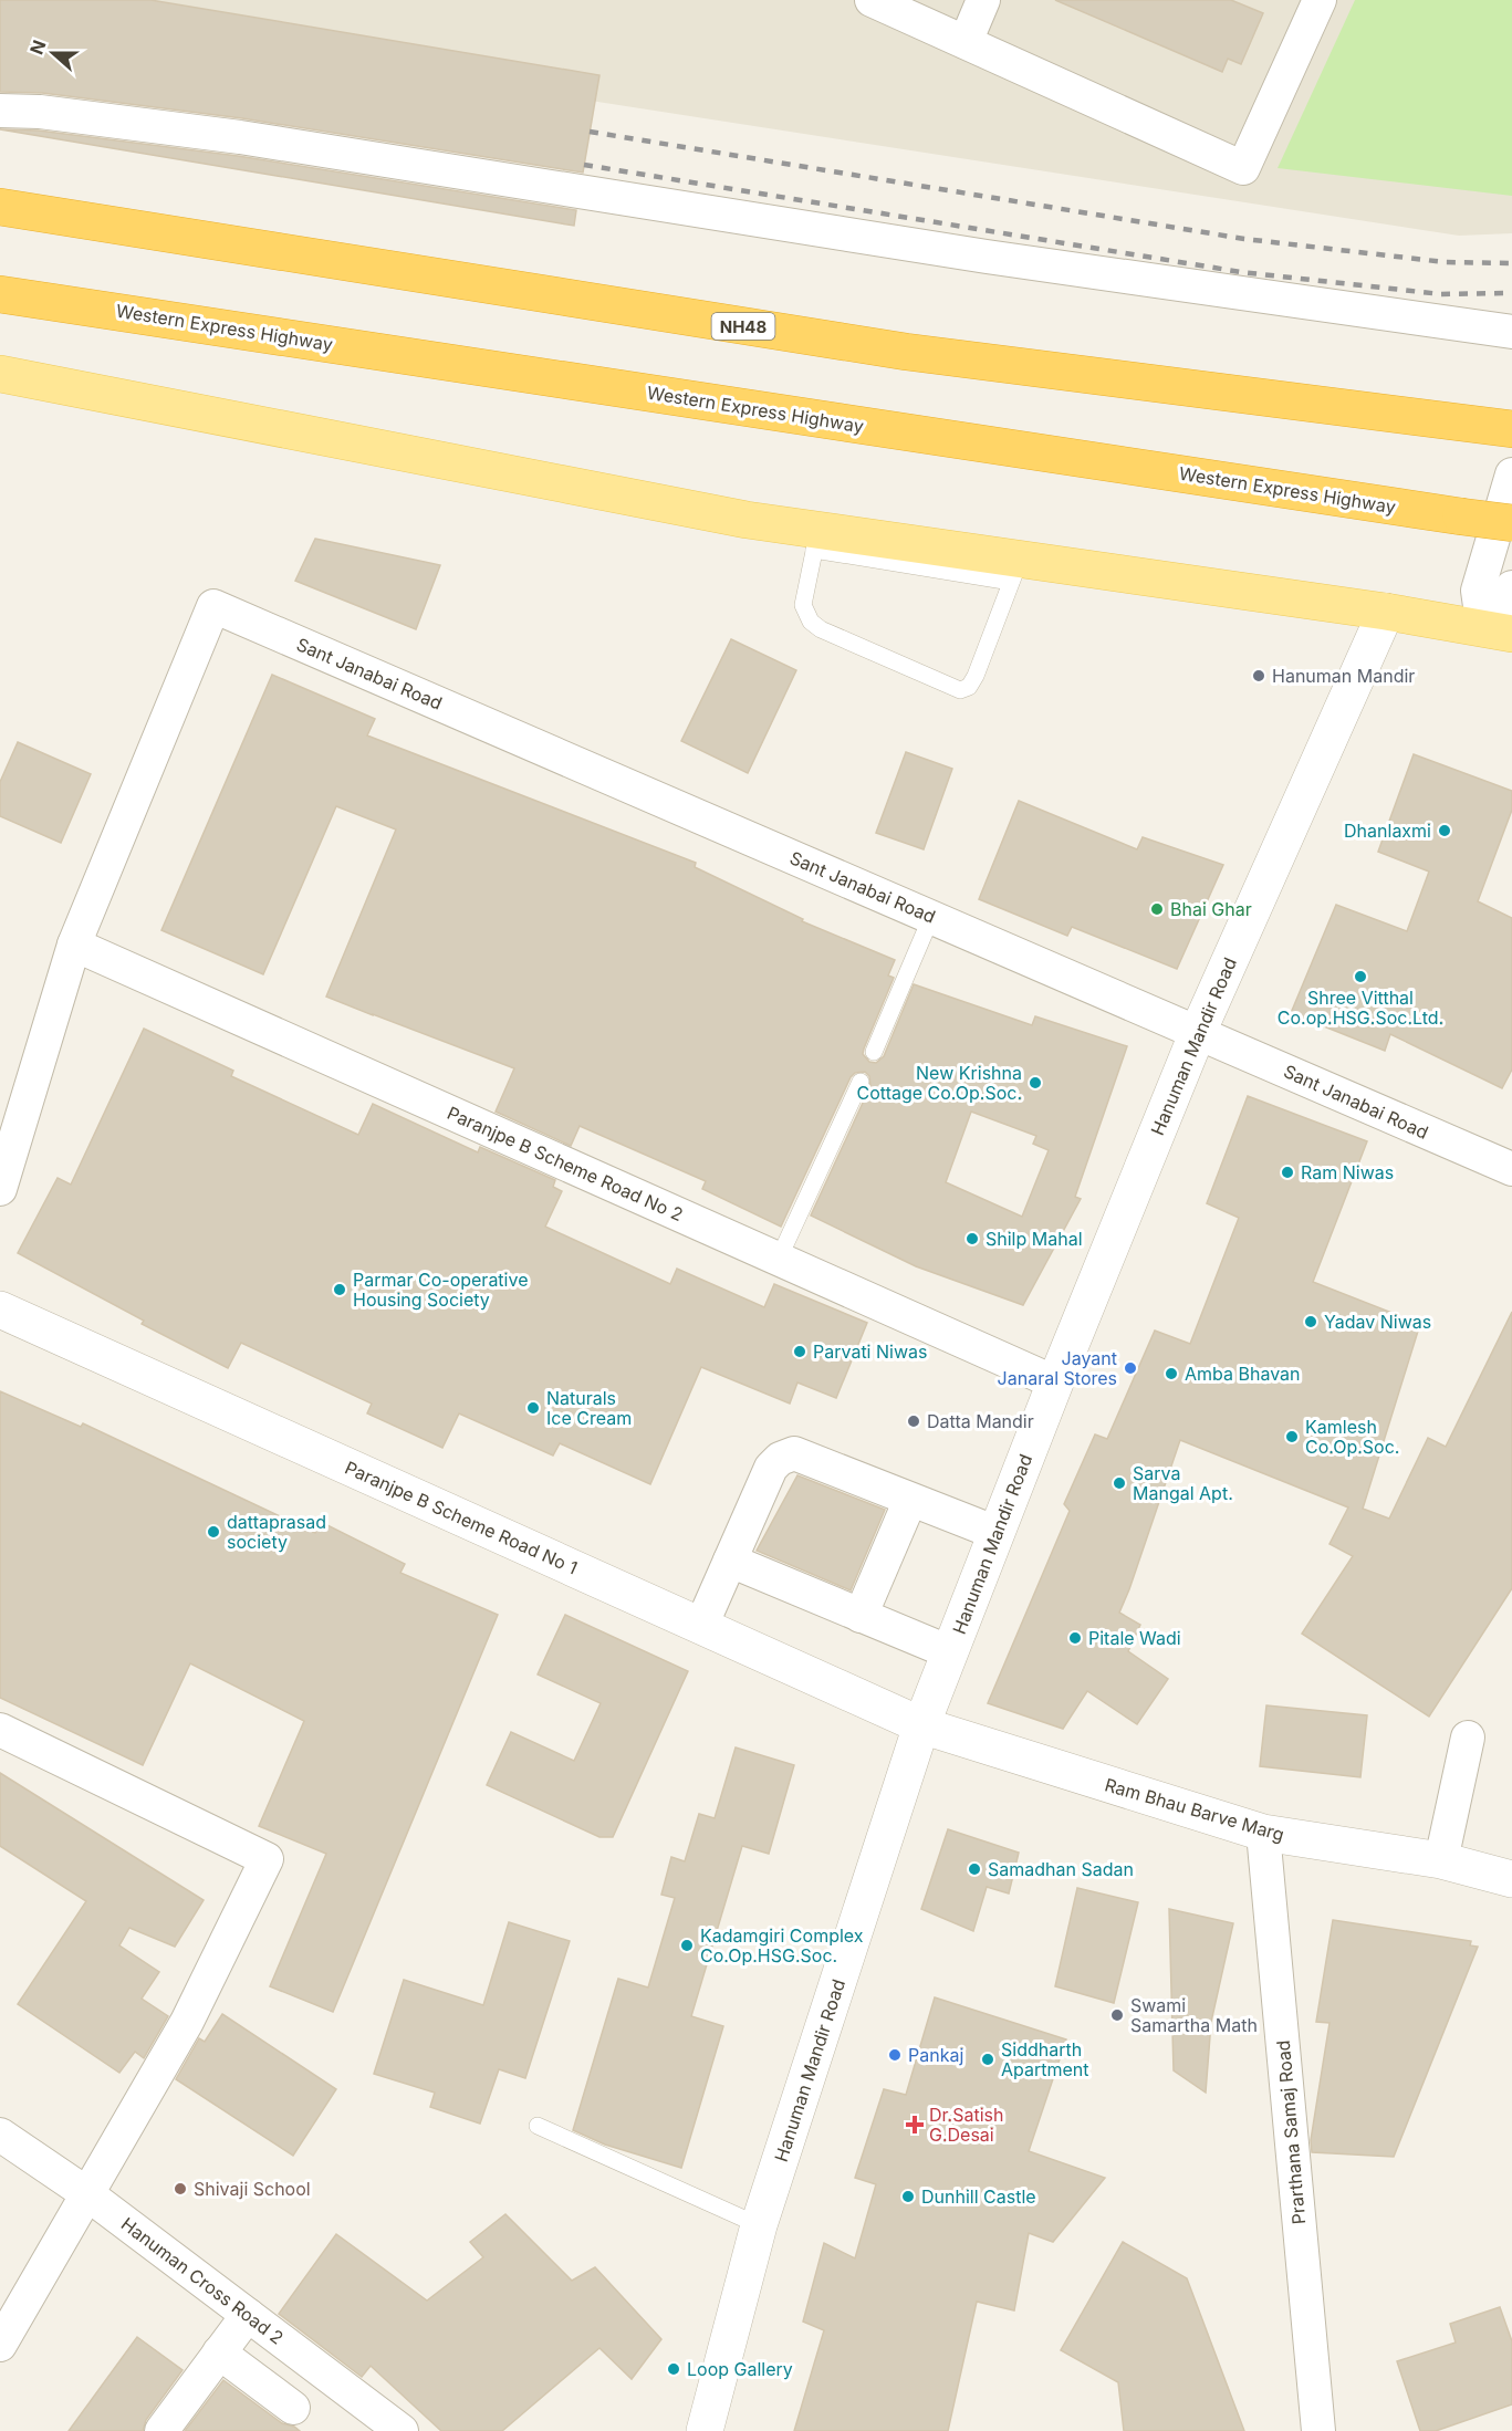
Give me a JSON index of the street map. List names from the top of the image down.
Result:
{
  "streets": {
    "highway": ["NH48", "Western Express Highway"],
    "street": [
      "Sant Janabai Road",
      "Hanuman Mandir Road",
      "Paranjpe B Scheme Road No 2",
      "Paranjpe B Scheme Road No 1",
      "Ram Bhau Barve Marg",
      "Prarthana Samaj Road",
      "Hanuman Cross Road 2"
    ]
  },
  "crossings": [
    ["Sant Janabai Road", "Hanuman Mandir Road"],
    ["Sant Janabai Road", "Paranjpe B Scheme Road No 2"],
    ["Hanuman Mandir Road", "Paranjpe B Scheme Road No 2"],
    ["Hanuman Mandir Road", "Paranjpe B Scheme Road No 1"],
    ["Hanuman Mandir Road", "Ram Bhau Barve Marg"],
    ["Paranjpe B Scheme Road No 1", "Ram Bhau Barve Marg"],
    ["Ram Bhau Barve Marg", "Prarthana Samaj Road"]
  ],
  "places": {
    "other": [
      "Hanuman Mandir",
      "Dhanlaxmi",
      "Bhai Ghar",
      "Shree Vitthal Co.op.HSG.Soc.Ltd.",
      "New Krishna Cottage Co.Op.Soc.",
      "Ram Niwas",
      "Shilp Mahal",
      "Parmar Co-operative Housing Society",
      "Yadav Niwas",
      "Parvati Niwas",
      "Jayant Janaral Stores",
      "Amba Bhavan",
      "Naturals Ice Cream",
      "Datta Mandir",
      "Kamlesh Co.Op.Soc.",
      "Sarva Mangal Apt.",
      "dattaprasad society",
      "Pitale Wadi",
      "Samadhan Sadan",
      "Kadamgiri Complex Co.Op.HSG.Soc.",
      "Swami Samartha Math",
      "Pankaj",
      "Siddharth Apartment",
      "Shivaji School",
      "Dunhill Castle",
      "Loop Gallery"
    ],
    "health": ["Dr.Satish G.Desai"]
  },
  "north": "left"
}
